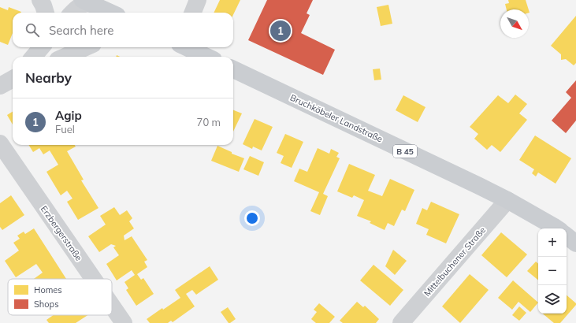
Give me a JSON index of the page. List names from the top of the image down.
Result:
{
  "streets": {
    "main road": ["Bruchköbeler Landstraße", "B 45"],
    "street": ["Erzbergerstraße", "Mittelbuchener Straße"]
  },
  "crossings": [
    ["Bruchköbeler Landstraße", "Mittelbuchener Straße"]
  ],
  "legend": ["Homes", "Shops"],
  "north": "bottom right",
  "page": {
    "search": "Search here",
    "pins": "1",
    "heading": "Nearby",
    "list": [
      {
        "mark": "1",
        "name": "Agip",
        "note": "Fuel",
        "value": "70 m"
      }
    ],
    "map_buttons": ["+", "−"]
  }
}
